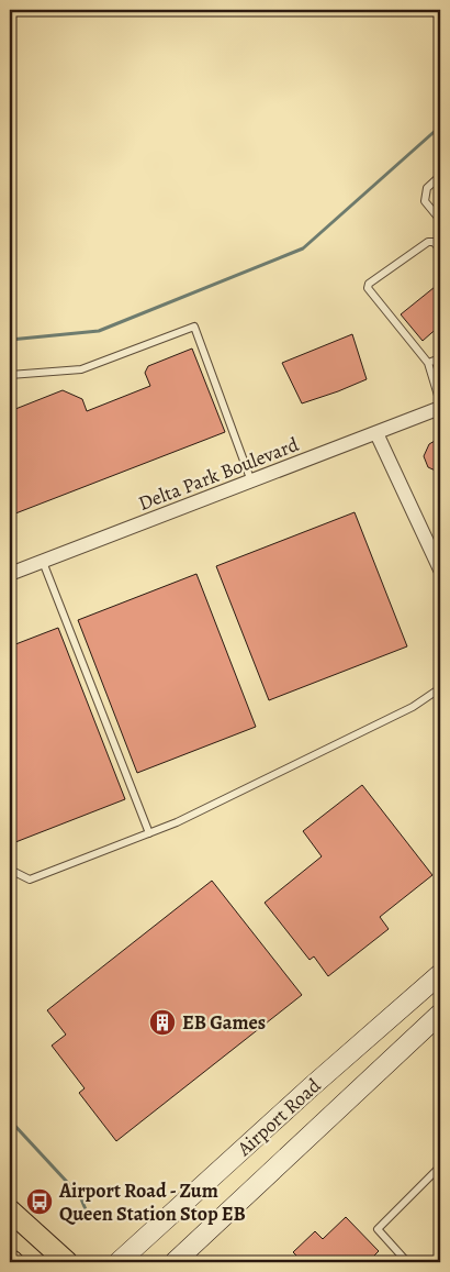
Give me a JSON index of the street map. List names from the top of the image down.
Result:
{
  "streets": {
    "main road": ["Airport Road"],
    "street": ["Delta Park Boulevard"]
  },
  "places": {
    "building": ["EB Games"],
    "bus stop": ["Airport Road - Zum Queen Station Stop EB"]
  }
}
